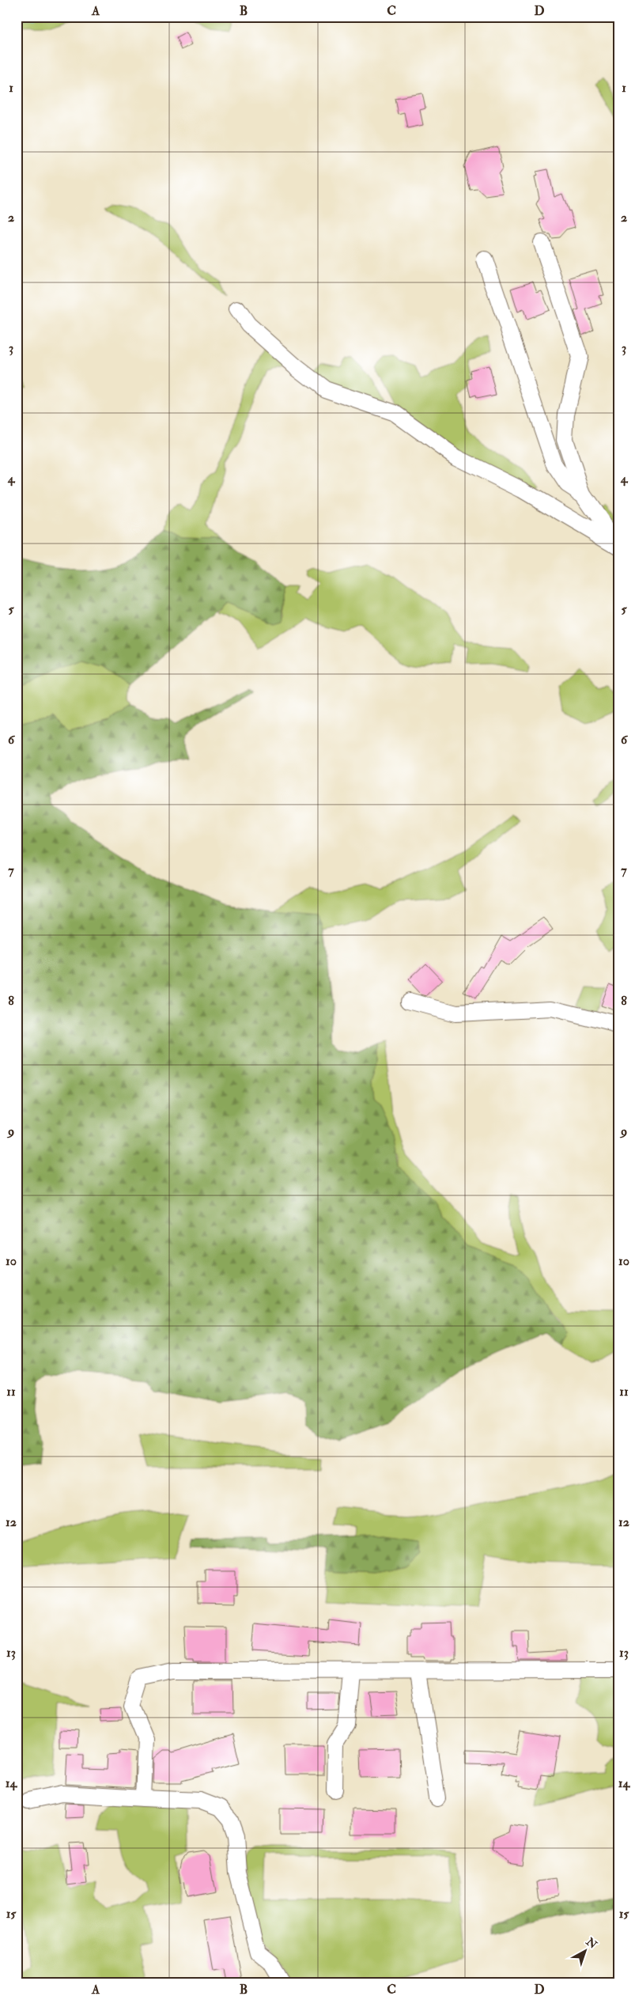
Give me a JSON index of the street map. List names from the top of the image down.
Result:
{
  "north": "top right",
  "grid": {
    "columns": [
      "A",
      "B",
      "C",
      "D"
    ],
    "rows": [
      "1",
      "2",
      "3",
      "4",
      "5",
      "6",
      "7",
      "8",
      "9",
      "10",
      "11",
      "12",
      "13",
      "14",
      "15"
    ]
  }
}
